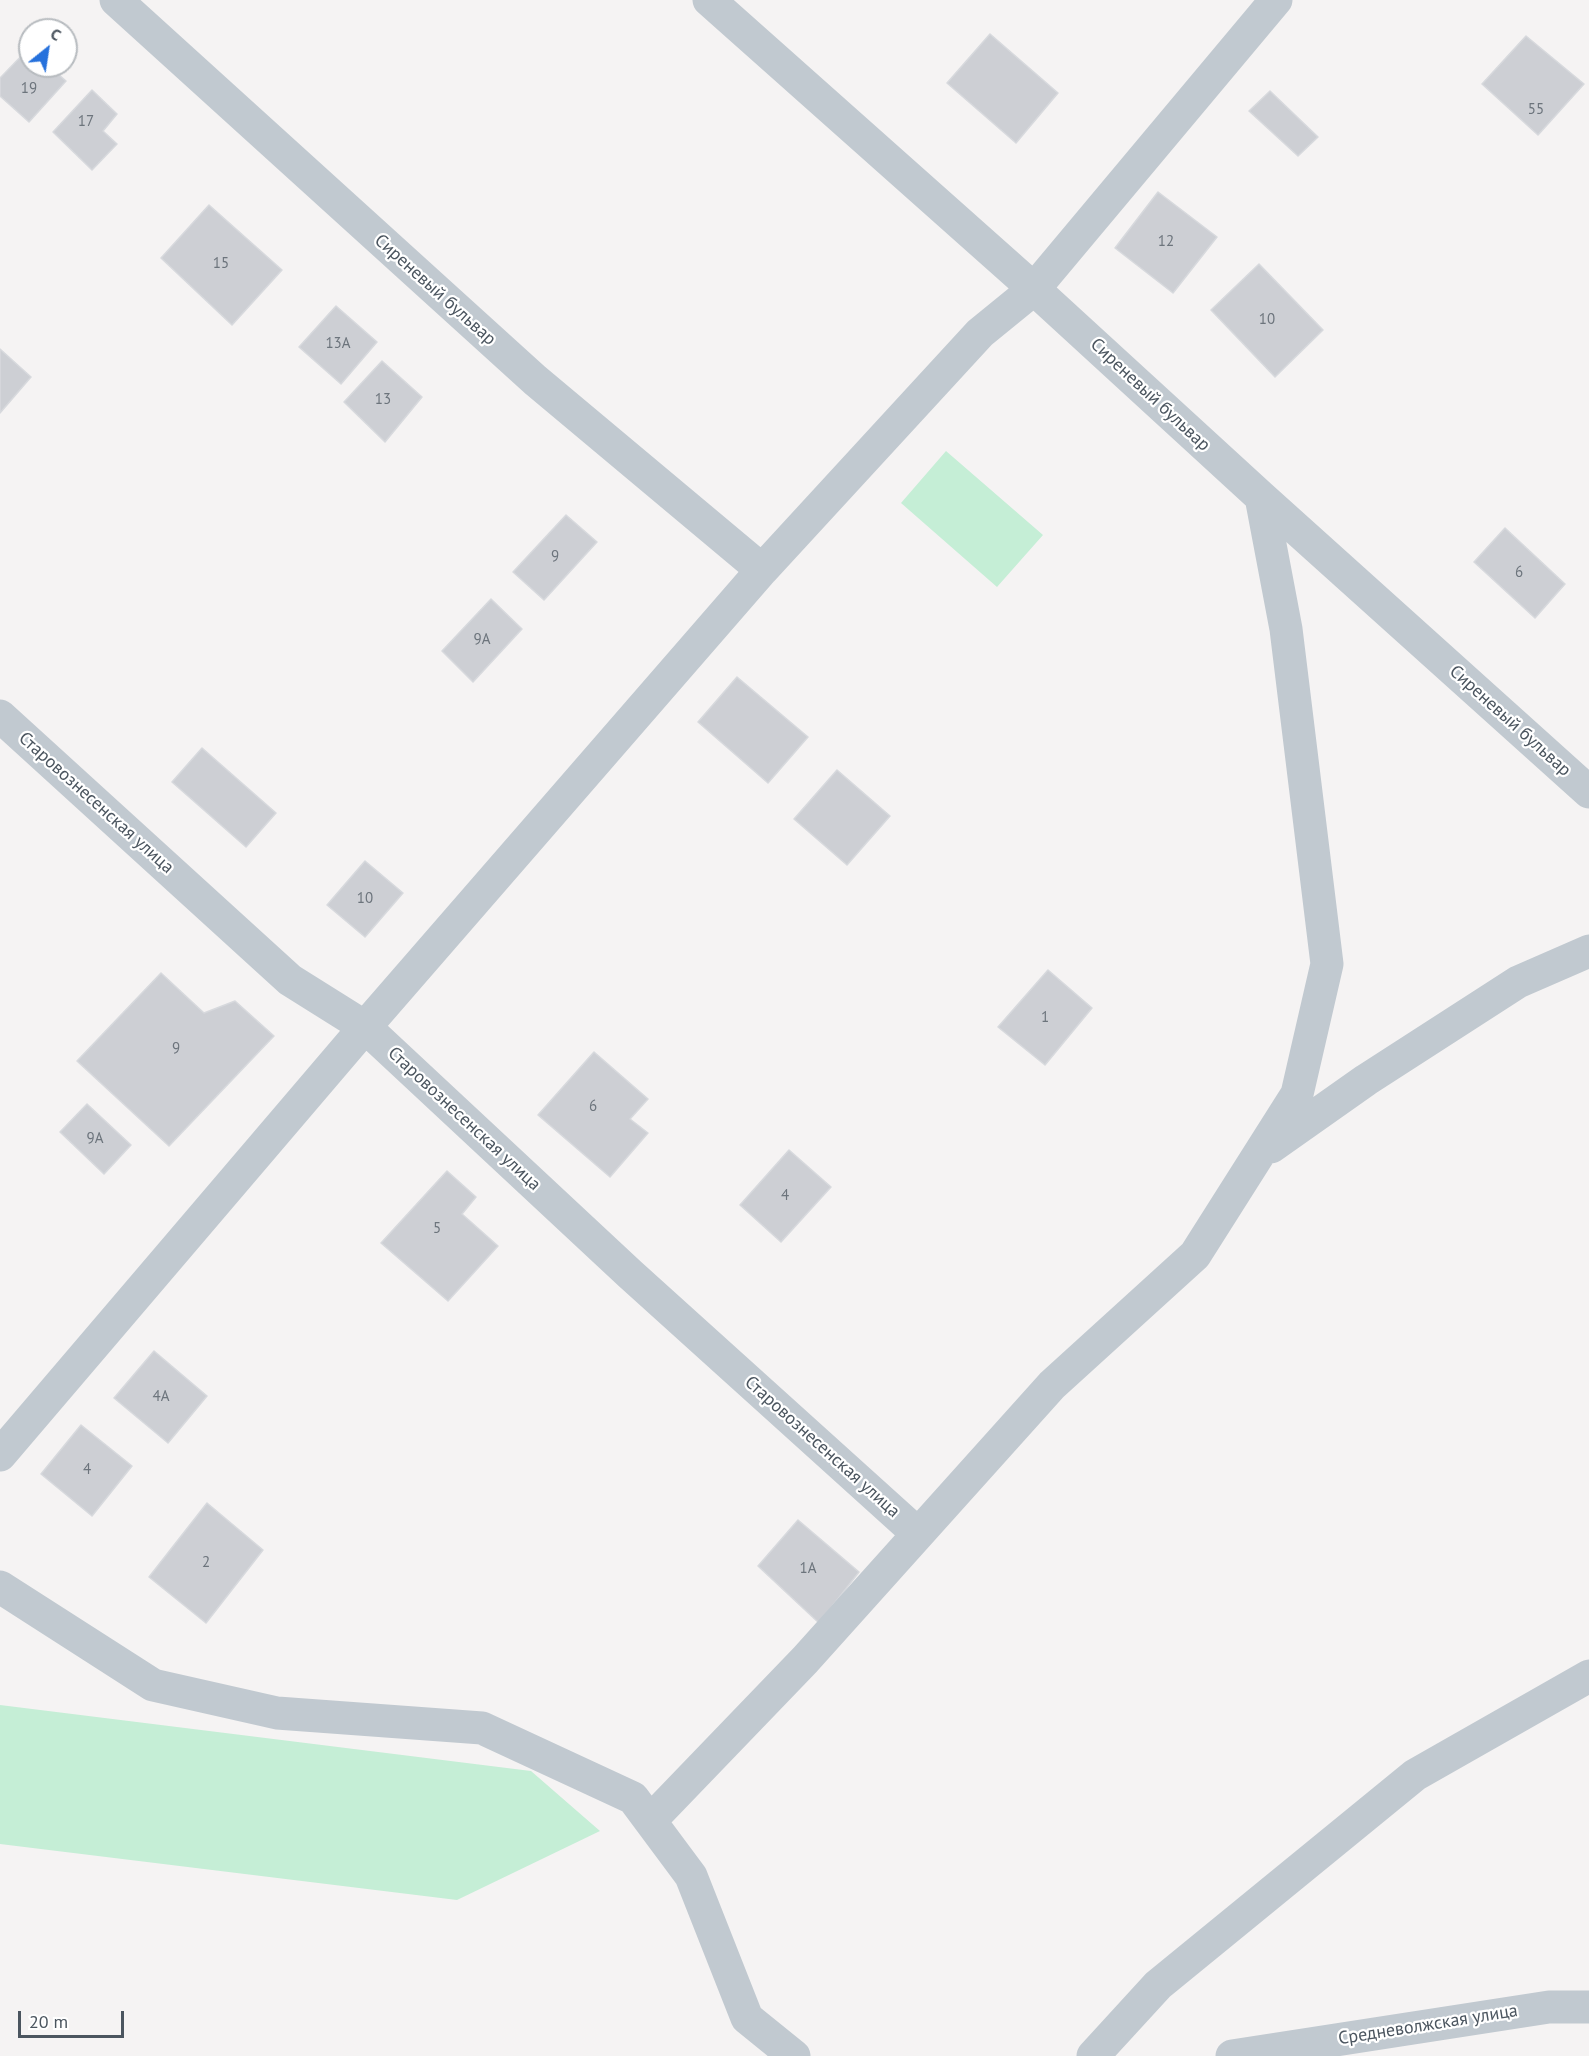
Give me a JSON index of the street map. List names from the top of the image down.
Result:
{
  "streets": {
    "street": ["Сиреневый бульвар", "Старовознесенская улица", "Средневолжская улица"]
  },
  "house_numbers": [
    "19",
    "55",
    "17",
    "12",
    "15",
    "10",
    "13А",
    "13",
    "9",
    "6",
    "9А",
    "10",
    "1",
    "9",
    "6",
    "9А",
    "4",
    "5",
    "4А",
    "4",
    "2",
    "1А"
  ],
  "scale_bar": "20 m",
  "north": "top right"
}
